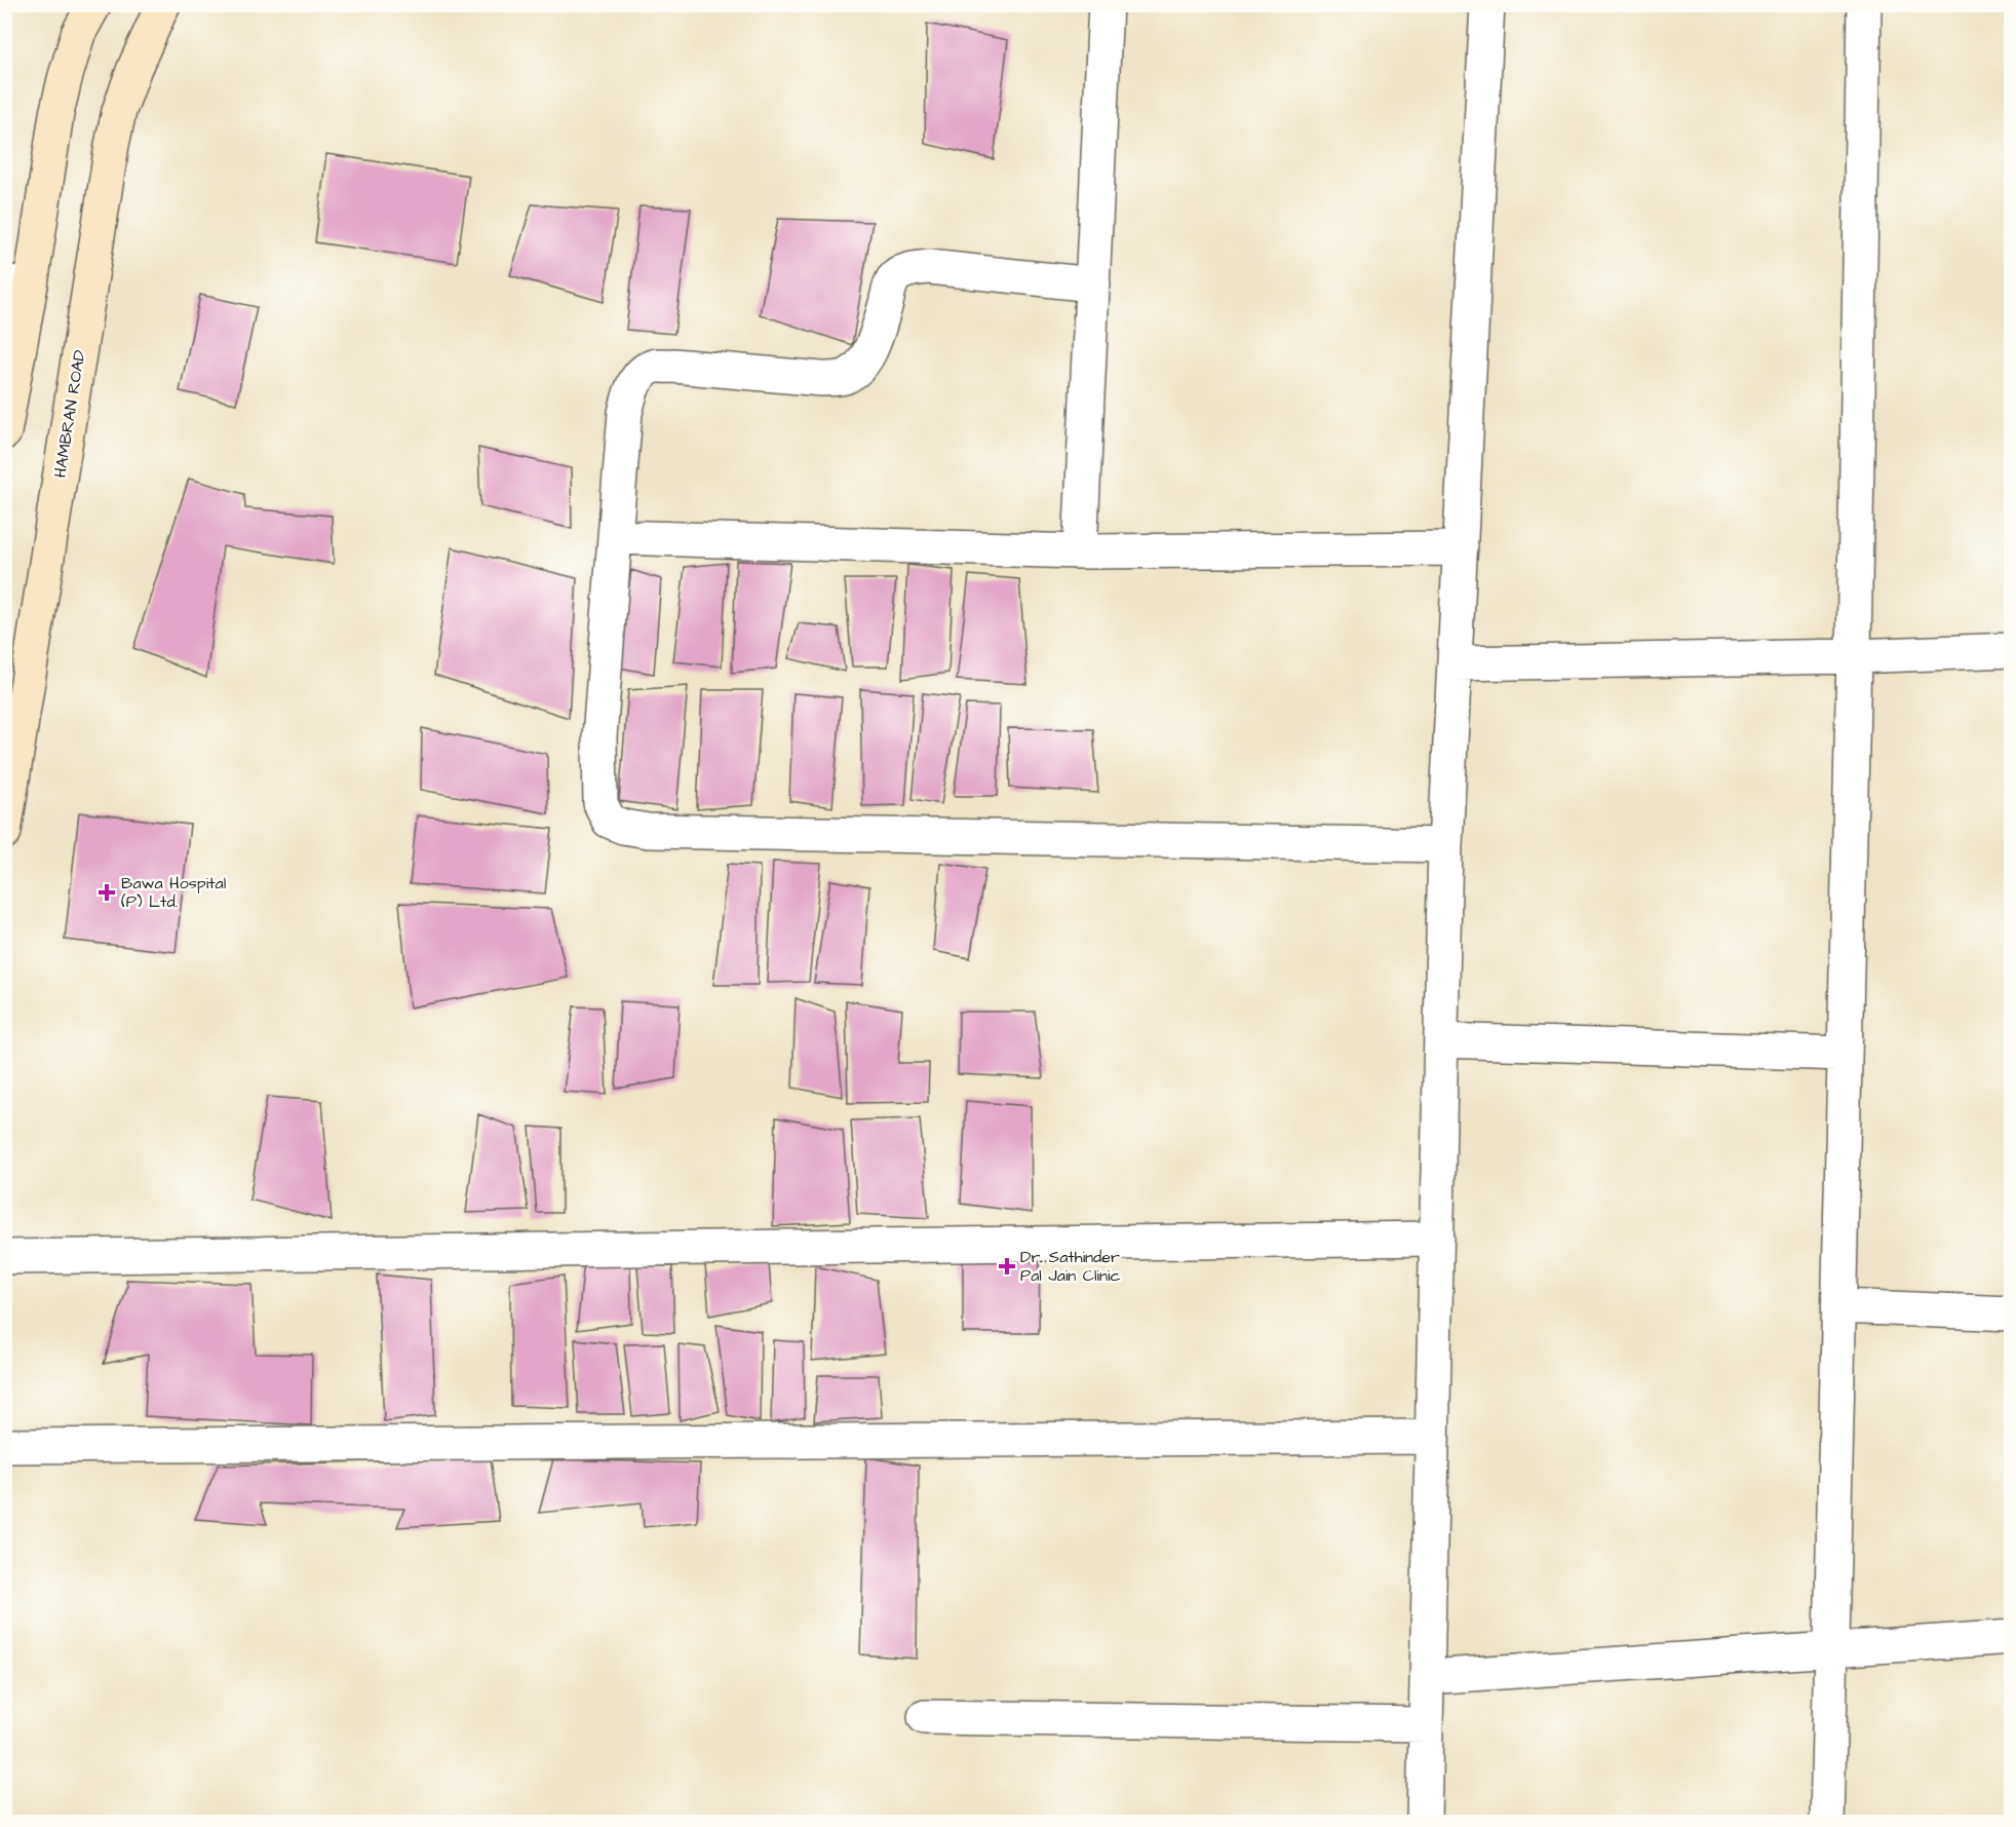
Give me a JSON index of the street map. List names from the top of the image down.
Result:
{
  "streets": {
    "main road": ["HAMBRAN ROAD"]
  },
  "places": {
    "health": ["Bawa Hospital (P) Ltd.", "Dr. Sathinder Pal Jain Clinic"]
  }
}
